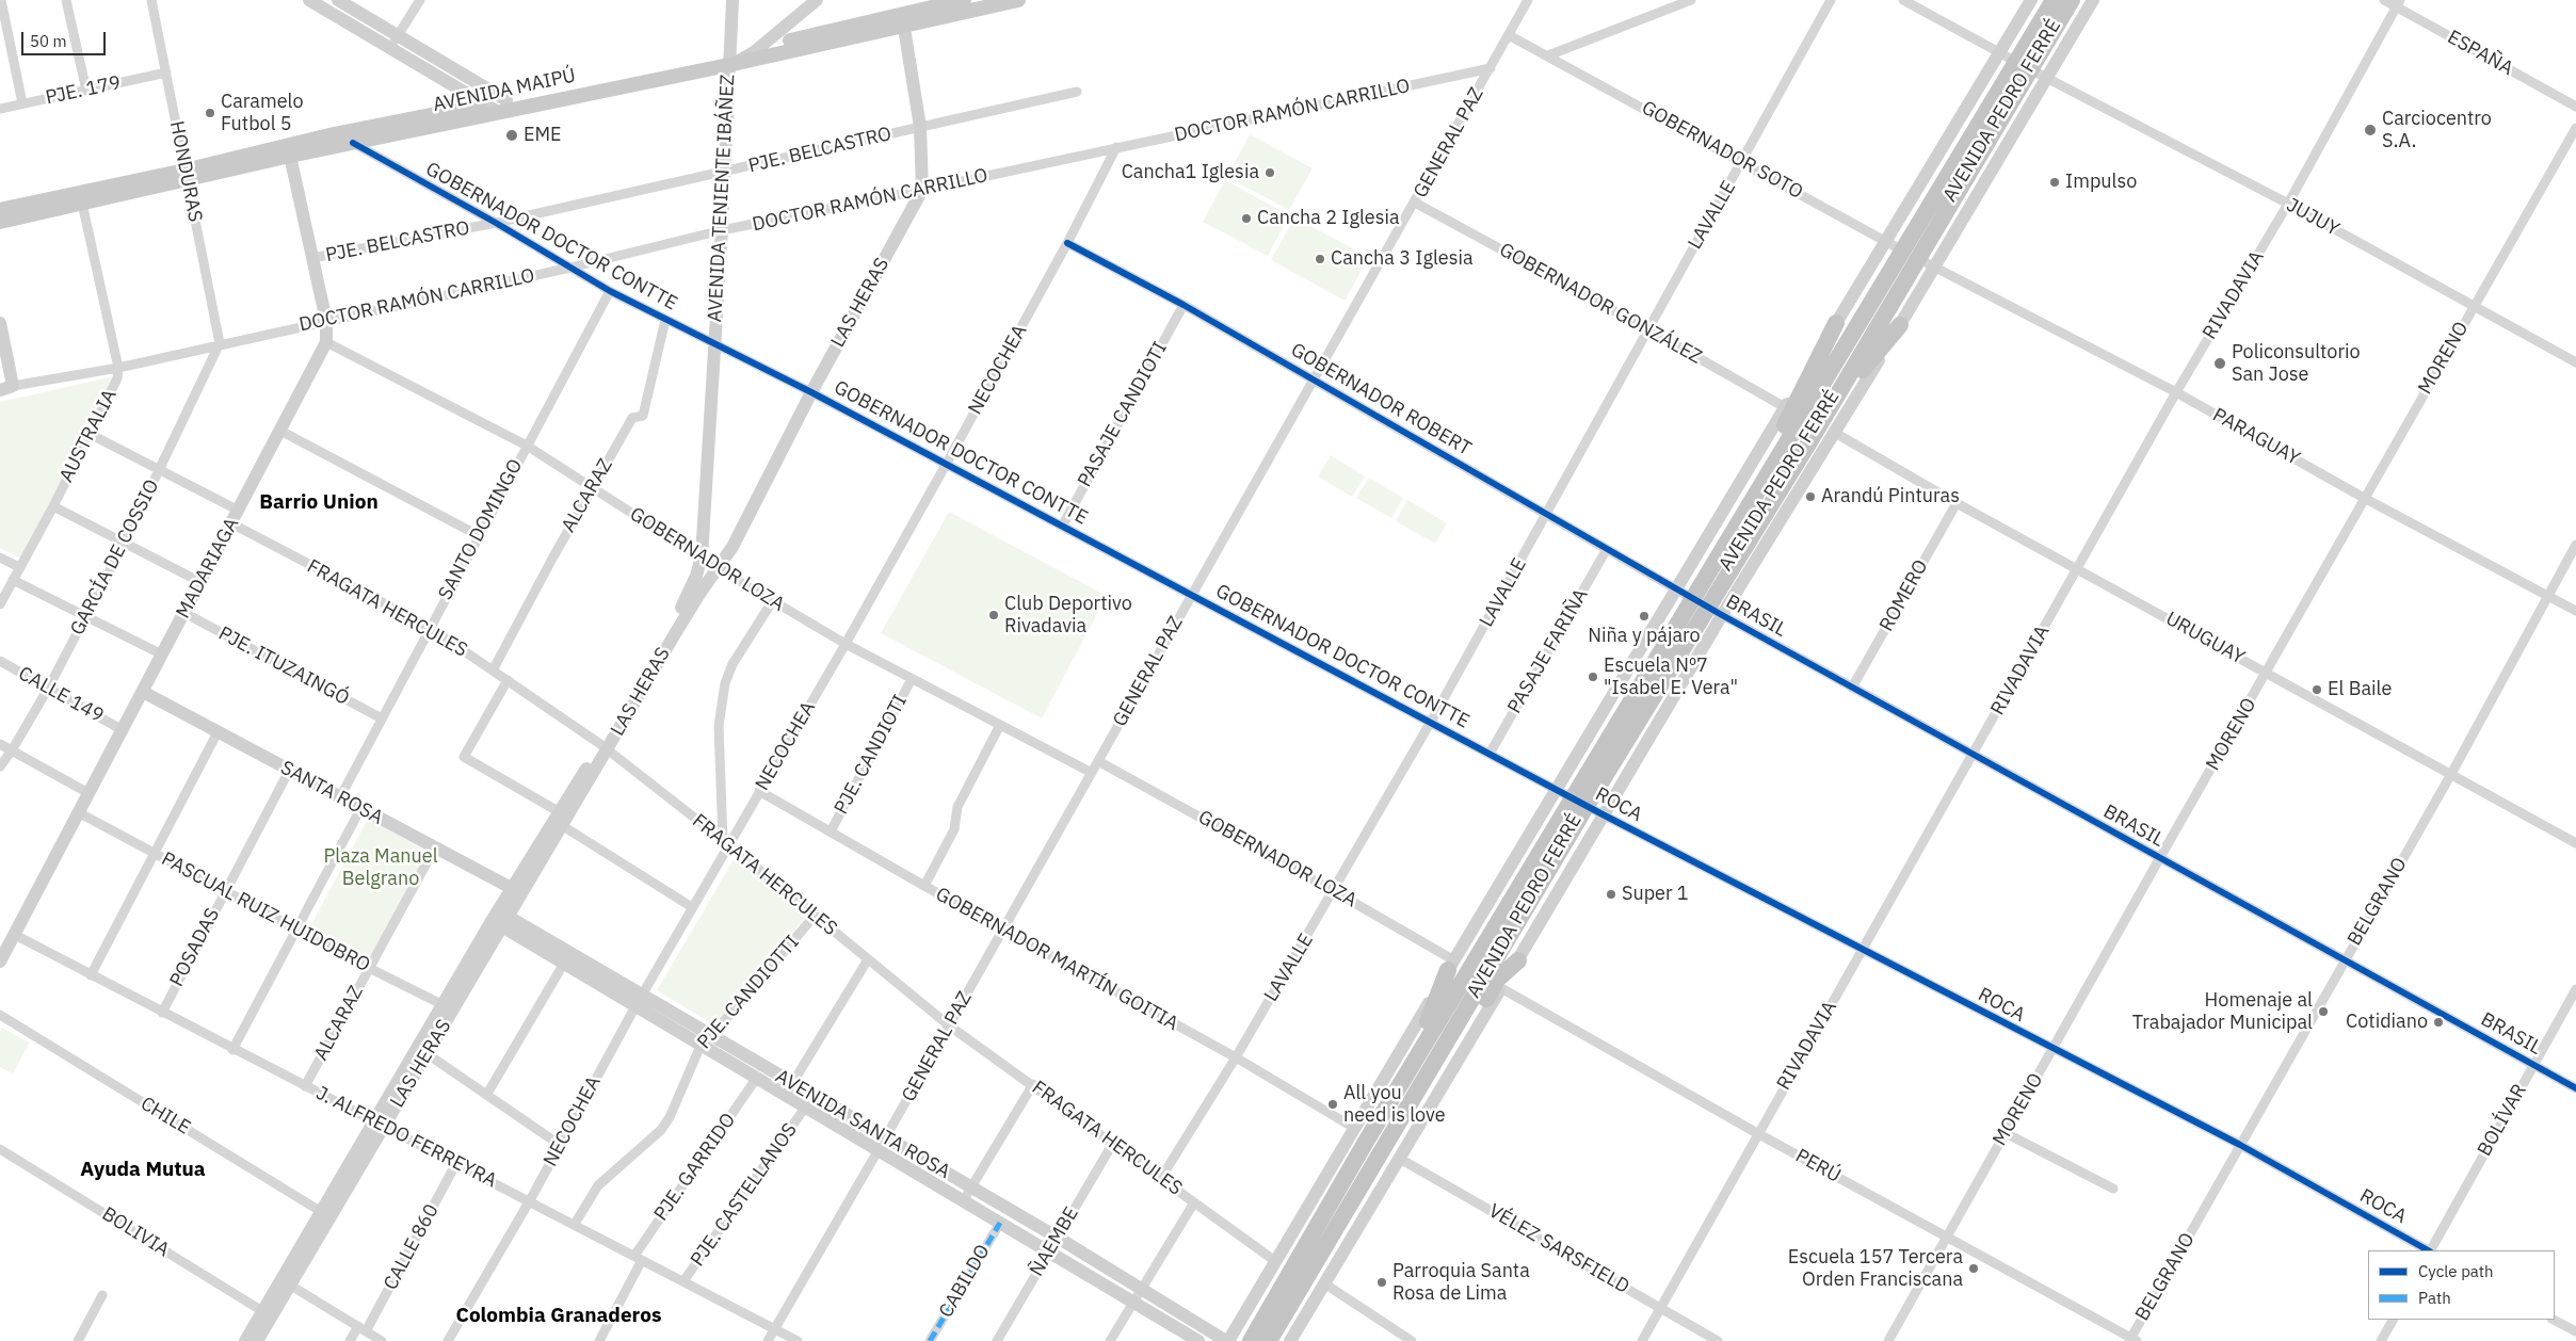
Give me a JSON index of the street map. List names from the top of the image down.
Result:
{
  "streets": {
    "highway": ["AVENIDA PEDRO FERRÉ"],
    "main road": [
      "AVENIDA MAIPÚ",
      "AVENIDA TENIENTE IBÁÑEZ",
      "LAS HERAS",
      "MADARIAGA",
      "SANTA ROSA",
      "AVENIDA SANTA ROSA"
    ],
    "street": [
      "ESPAÑA",
      "PJE. 179",
      "DOCTOR RAMÓN CARRILLO",
      "GENERAL PAZ",
      "PJE. BELCASTRO",
      "GOBERNADOR SOTO",
      "HONDURAS",
      "LAVALLE",
      "JUJUY",
      "GOBERNADOR DOCTOR CONTTE",
      "RIVADAVIA",
      "GOBERNADOR GONZÁLEZ",
      "MORENO",
      "NECOCHEA",
      "GOBERNADOR ROBERT",
      "PASAJE CANDIOTI",
      "AUSTRALIA",
      "PARAGUAY",
      "ALCARAZ",
      "SANTO DOMINGO",
      "GARCÍA DE COSSIO",
      "GOBERNADOR LOZA",
      "ROMERO",
      "FRAGATA HERCULES",
      "BRASIL",
      "URUGUAY",
      "PASAJE FARIÑA",
      "PJE. ITUZAINGÓ",
      "CALLE 149",
      "PJE. CANDIOTI",
      "ROCA",
      "BELGRANO",
      "PASCUAL RUIZ HUIDOBRO",
      "POSADAS",
      "GOBERNADOR MARTÍN GOITIA",
      "PJE. CANDIOTTI",
      "CHILE",
      "BOLÍVAR",
      "J. ALFREDO FERREYRA",
      "PERÚ",
      "PJE. GARRIDO",
      "PJE. CASTELLANOS",
      "BOLIVIA",
      "ÑAEMBE",
      "CALLE 860",
      "VÉLEZ SARSFIELD",
      "CABILDO"
    ]
  },
  "crossings": [
    ["ESPAÑA", "RIVADAVIA"],
    ["PJE. 179", "HONDURAS"],
    ["AVENIDA MAIPÚ", "HONDURAS"],
    ["AVENIDA MAIPÚ", "AVENIDA TENIENTE IBÁÑEZ"],
    ["AVENIDA MAIPÚ", "GOBERNADOR DOCTOR CONTTE"],
    ["AVENIDA MAIPÚ", "AUSTRALIA"],
    ["AVENIDA MAIPÚ", "MADARIAGA"],
    ["DOCTOR RAMÓN CARRILLO", "GENERAL PAZ"],
    ["DOCTOR RAMÓN CARRILLO", "HONDURAS"],
    ["DOCTOR RAMÓN CARRILLO", "AVENIDA TENIENTE IBÁÑEZ"],
    ["DOCTOR RAMÓN CARRILLO", "GOBERNADOR DOCTOR CONTTE"],
    ["DOCTOR RAMÓN CARRILLO", "LAS HERAS"],
    ["DOCTOR RAMÓN CARRILLO", "NECOCHEA"],
    ["DOCTOR RAMÓN CARRILLO", "AUSTRALIA"],
    ["DOCTOR RAMÓN CARRILLO", "GARCÍA DE COSSIO"],
    ["DOCTOR RAMÓN CARRILLO", "MADARIAGA"],
    ["AVENIDA PEDRO FERRÉ", "GOBERNADOR SOTO"],
    ["AVENIDA PEDRO FERRÉ", "JUJUY"],
    ["AVENIDA PEDRO FERRÉ", "GOBERNADOR DOCTOR CONTTE"],
    ["AVENIDA PEDRO FERRÉ", "GOBERNADOR GONZÁLEZ"],
    ["AVENIDA PEDRO FERRÉ", "GOBERNADOR ROBERT"],
    ["AVENIDA PEDRO FERRÉ", "PARAGUAY"],
    ["AVENIDA PEDRO FERRÉ", "GOBERNADOR LOZA"],
    ["AVENIDA PEDRO FERRÉ", "FRAGATA HERCULES"],
    ["AVENIDA PEDRO FERRÉ", "BRASIL"],
    ["AVENIDA PEDRO FERRÉ", "URUGUAY"],
    ["AVENIDA PEDRO FERRÉ", "ROCA"],
    ["AVENIDA PEDRO FERRÉ", "GOBERNADOR MARTÍN GOITIA"],
    ["AVENIDA PEDRO FERRÉ", "AVENIDA SANTA ROSA"],
    ["AVENIDA PEDRO FERRÉ", "PERÚ"],
    ["AVENIDA PEDRO FERRÉ", "VÉLEZ SARSFIELD"],
    ["GENERAL PAZ", "GOBERNADOR SOTO"],
    ["GENERAL PAZ", "GOBERNADOR DOCTOR CONTTE"],
    ["GENERAL PAZ", "GOBERNADOR GONZÁLEZ"],
    ["GENERAL PAZ", "GOBERNADOR ROBERT"],
    ["GENERAL PAZ", "GOBERNADOR LOZA"],
    ["GENERAL PAZ", "FRAGATA HERCULES"],
    ["GENERAL PAZ", "GOBERNADOR MARTÍN GOITIA"],
    ["GENERAL PAZ", "AVENIDA SANTA ROSA"],
    ["GENERAL PAZ", "J. ALFREDO FERREYRA"],
    ["PJE. BELCASTRO", "AVENIDA TENIENTE IBÁÑEZ"],
    ["PJE. BELCASTRO", "GOBERNADOR DOCTOR CONTTE"],
    ["PJE. BELCASTRO", "MADARIAGA"],
    ["GOBERNADOR SOTO", "LAVALLE"],
    ["GOBERNADOR SOTO", "PARAGUAY"],
    ["HONDURAS", "GARCÍA DE COSSIO"],
    ["AVENIDA TENIENTE IBÁÑEZ", "GOBERNADOR DOCTOR CONTTE"],
    ["AVENIDA TENIENTE IBÁÑEZ", "LAS HERAS"],
    ["AVENIDA TENIENTE IBÁÑEZ", "GOBERNADOR LOZA"],
    ["LAVALLE", "GOBERNADOR DOCTOR CONTTE"],
    ["LAVALLE", "GOBERNADOR GONZÁLEZ"],
    ["LAVALLE", "GOBERNADOR ROBERT"],
    ["LAVALLE", "GOBERNADOR LOZA"],
    ["LAVALLE", "FRAGATA HERCULES"],
    ["LAVALLE", "GOBERNADOR MARTÍN GOITIA"],
    ["JUJUY", "RIVADAVIA"],
    ["JUJUY", "MORENO"],
    ["GOBERNADOR DOCTOR CONTTE", "LAS HERAS"],
    ["GOBERNADOR DOCTOR CONTTE", "NECOCHEA"],
    ["GOBERNADOR DOCTOR CONTTE", "PASAJE CANDIOTI"],
    ["GOBERNADOR DOCTOR CONTTE", "ALCARAZ"],
    ["GOBERNADOR DOCTOR CONTTE", "SANTO DOMINGO"],
    ["GOBERNADOR DOCTOR CONTTE", "PASAJE FARIÑA"],
    ["GOBERNADOR DOCTOR CONTTE", "ROCA"],
    ["RIVADAVIA", "PARAGUAY"],
    ["RIVADAVIA", "BRASIL"],
    ["RIVADAVIA", "URUGUAY"],
    ["RIVADAVIA", "ROCA"],
    ["RIVADAVIA", "PERÚ"],
    ["RIVADAVIA", "VÉLEZ SARSFIELD"],
    ["LAS HERAS", "GOBERNADOR LOZA"],
    ["LAS HERAS", "FRAGATA HERCULES"],
    ["LAS HERAS", "SANTA ROSA"],
    ["LAS HERAS", "PASCUAL RUIZ HUIDOBRO"],
    ["LAS HERAS", "CHILE"],
    ["LAS HERAS", "AVENIDA SANTA ROSA"],
    ["LAS HERAS", "J. ALFREDO FERREYRA"],
    ["LAS HERAS", "BOLIVIA"],
    ["MORENO", "PARAGUAY"],
    ["MORENO", "BRASIL"],
    ["MORENO", "URUGUAY"],
    ["MORENO", "ROCA"],
    ["MORENO", "PERÚ"],
    ["NECOCHEA", "GOBERNADOR ROBERT"],
    ["NECOCHEA", "GOBERNADOR LOZA"],
    ["NECOCHEA", "FRAGATA HERCULES"],
    ["NECOCHEA", "GOBERNADOR MARTÍN GOITIA"],
    ["NECOCHEA", "AVENIDA SANTA ROSA"],
    ["NECOCHEA", "J. ALFREDO FERREYRA"],
    ["GOBERNADOR ROBERT", "PASAJE CANDIOTI"],
    ["GOBERNADOR ROBERT", "BRASIL"],
    ["GOBERNADOR ROBERT", "PASAJE FARIÑA"],
    ["PARAGUAY", "BELGRANO"],
    ["ALCARAZ", "GOBERNADOR LOZA"],
    ["ALCARAZ", "FRAGATA HERCULES"],
    ["ALCARAZ", "SANTA ROSA"],
    ["ALCARAZ", "PASCUAL RUIZ HUIDOBRO"],
    ["ALCARAZ", "J. ALFREDO FERREYRA"],
    ["SANTO DOMINGO", "GOBERNADOR LOZA"],
    ["SANTO DOMINGO", "FRAGATA HERCULES"],
    ["SANTO DOMINGO", "PJE. ITUZAINGÓ"],
    ["SANTO DOMINGO", "SANTA ROSA"],
    ["GARCÍA DE COSSIO", "CALLE 149"],
    ["GOBERNADOR LOZA", "MADARIAGA"],
    ["GOBERNADOR LOZA", "PJE. CANDIOTI"],
    ["MADARIAGA", "FRAGATA HERCULES"],
    ["MADARIAGA", "PJE. ITUZAINGÓ"],
    ["MADARIAGA", "CALLE 149"],
    ["MADARIAGA", "SANTA ROSA"],
    ["MADARIAGA", "PASCUAL RUIZ HUIDOBRO"],
    ["MADARIAGA", "J. ALFREDO FERREYRA"],
    ["ROMERO", "BRASIL"],
    ["ROMERO", "URUGUAY"],
    ["FRAGATA HERCULES", "PJE. CANDIOTTI"],
    ["FRAGATA HERCULES", "ÑAEMBE"],
    ["BRASIL", "BELGRANO"],
    ["BRASIL", "BOLÍVAR"],
    ["URUGUAY", "BELGRANO"],
    ["PJE. CANDIOTI", "GOBERNADOR MARTÍN GOITIA"],
    ["SANTA ROSA", "POSADAS"],
    ["ROCA", "BELGRANO"],
    ["BELGRANO", "PERÚ"],
    ["PASCUAL RUIZ HUIDOBRO", "POSADAS"],
    ["POSADAS", "J. ALFREDO FERREYRA"],
    ["PJE. CANDIOTTI", "AVENIDA SANTA ROSA"],
    ["PJE. CANDIOTTI", "J. ALFREDO FERREYRA"],
    ["AVENIDA SANTA ROSA", "PJE. GARRIDO"],
    ["AVENIDA SANTA ROSA", "PJE. CASTELLANOS"],
    ["AVENIDA SANTA ROSA", "ÑAEMBE"],
    ["AVENIDA SANTA ROSA", "CABILDO"],
    ["J. ALFREDO FERREYRA", "PJE. GARRIDO"],
    ["J. ALFREDO FERREYRA", "PJE. CASTELLANOS"],
    ["J. ALFREDO FERREYRA", "CALLE 860"]
  ],
  "districts": ["Barrio Union", "Ayuda Mutua", "Colombia Granaderos"],
  "parks": ["Plaza Manuel Belgrano"],
  "places": [
    "Caramelo Futbol 5",
    "Carciocentro S.A.",
    "EME",
    "Cancha1 Iglesia",
    "Impulso",
    "Cancha 2 Iglesia",
    "Cancha 3 Iglesia",
    "Policonsultorio San Jose",
    "Arandú Pinturas",
    "Club Deportivo Rivadavia",
    "Niña y pájaro",
    "Escuela Nº7 \"Isabel E. Vera\"",
    "El Baile",
    "Super 1",
    "Homenaje al Trabajador Municipal",
    "Cotidiano",
    "All you need is love",
    "Escuela 157 Tercera Orden Franciscana",
    "Parroquia Santa Rosa de Lima"
  ],
  "legend": ["Cycle path", "Path"],
  "scale_bar": "50 m"
}
